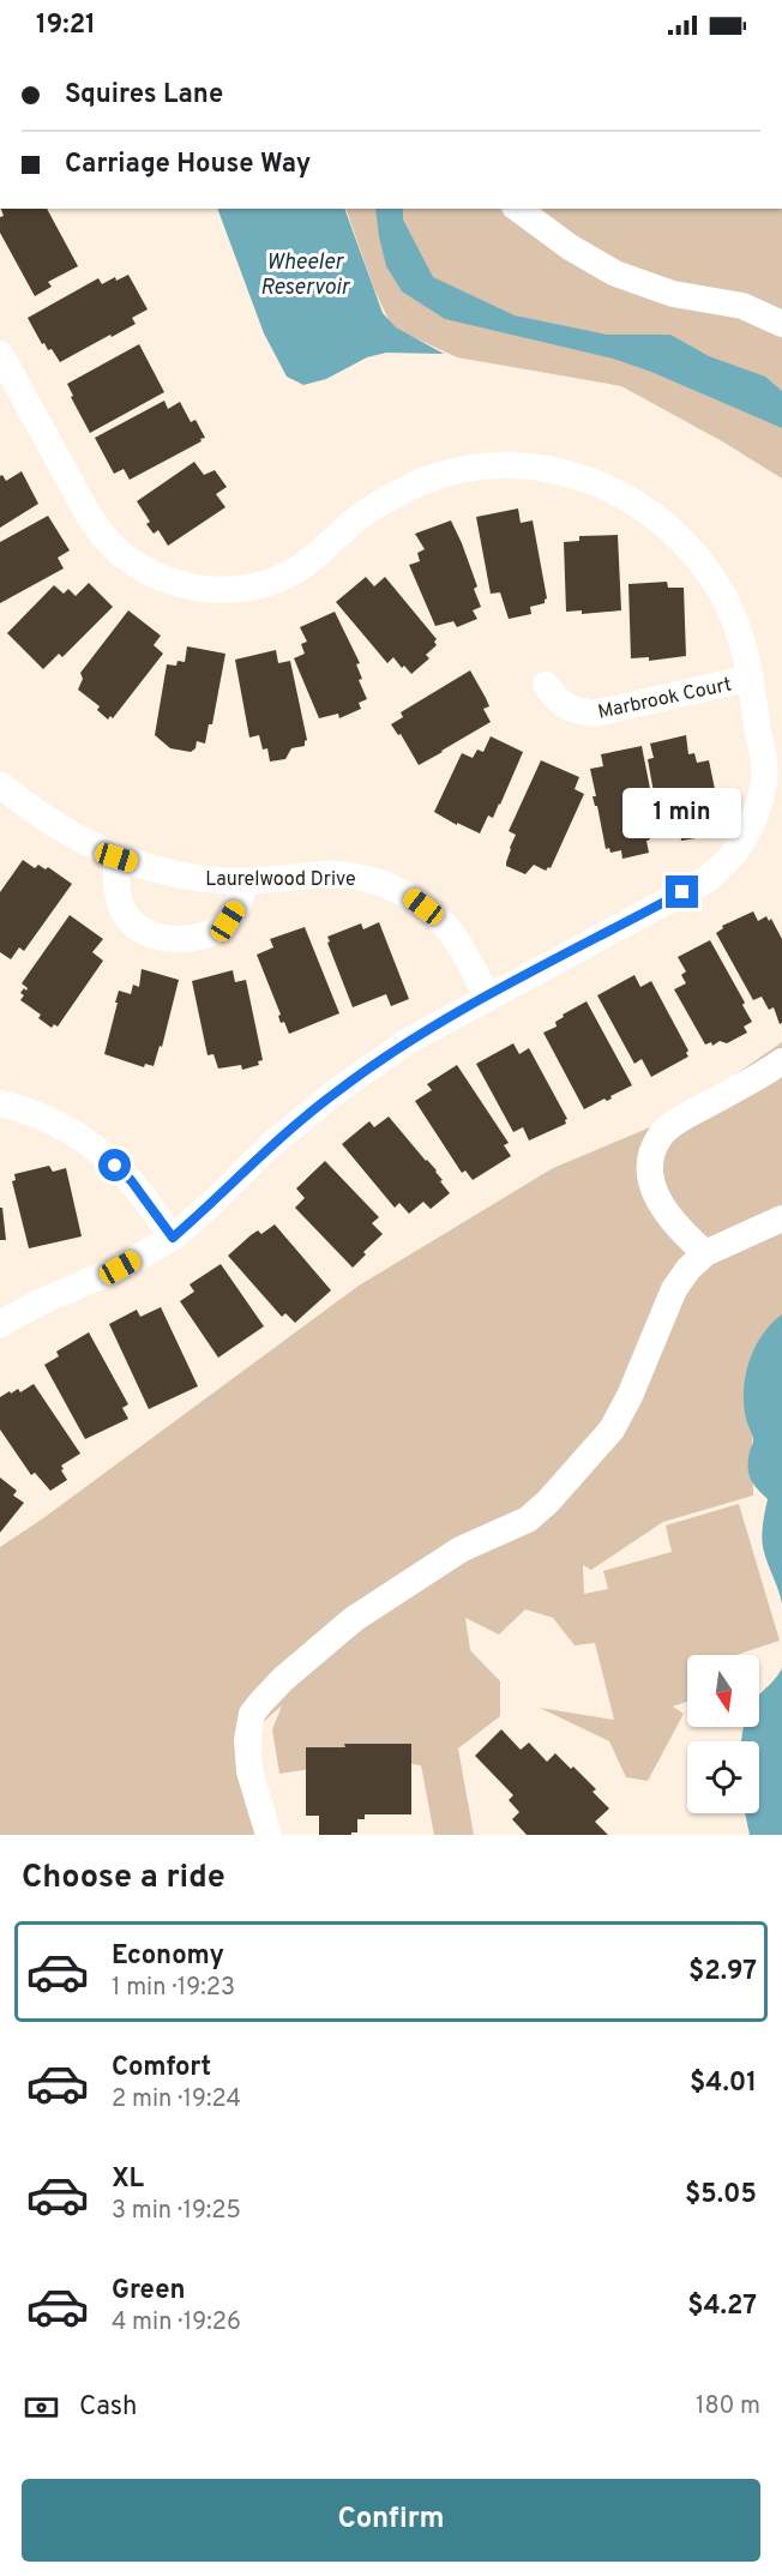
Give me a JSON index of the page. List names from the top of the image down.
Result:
{
  "streets": {
    "street": ["Marbrook Court", "Laurelwood Drive"]
  },
  "water": ["Wheeler Reservoir"],
  "north": "bottom",
  "page": {
    "status": "19:21",
    "banner": ["Squires Lane", "Carriage House Way"],
    "bubble": "1 min",
    "heading": "Choose a ride",
    "list": [
      {
        "name": "Economy",
        "note": "1 min · 19:23",
        "value": "$2.97"
      },
      {
        "name": "Comfort",
        "note": "2 min · 19:24",
        "value": "$4.01"
      },
      {
        "name": "XL",
        "note": "3 min · 19:25",
        "value": "$5.05"
      },
      {
        "name": "Green",
        "note": "4 min · 19:26",
        "value": "$4.27"
      }
    ],
    "pay": ["Cash", "180 m"],
    "buttons": "Confirm"
  }
}
